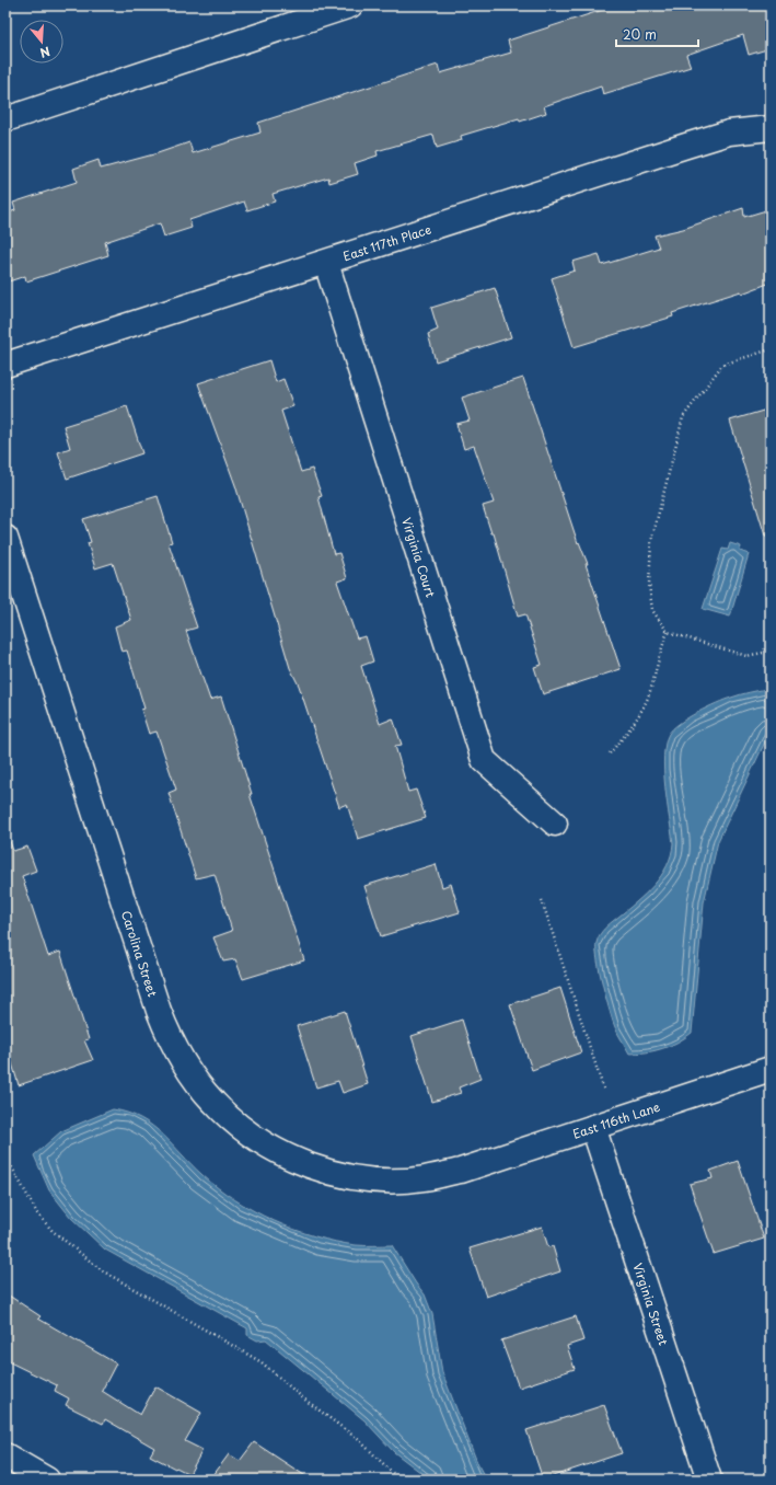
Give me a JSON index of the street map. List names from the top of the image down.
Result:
{
  "streets": {
    "street": [
      "East 117th Place",
      "Virginia Court",
      "Carolina Street",
      "East 116th Lane",
      "Virginia Street"
    ]
  },
  "crossings": [
    ["East 117th Place", "Virginia Court"],
    ["Carolina Street", "East 116th Lane"],
    ["East 116th Lane", "Virginia Street"]
  ],
  "scale_bar": "20 m",
  "north": "bottom"
}
